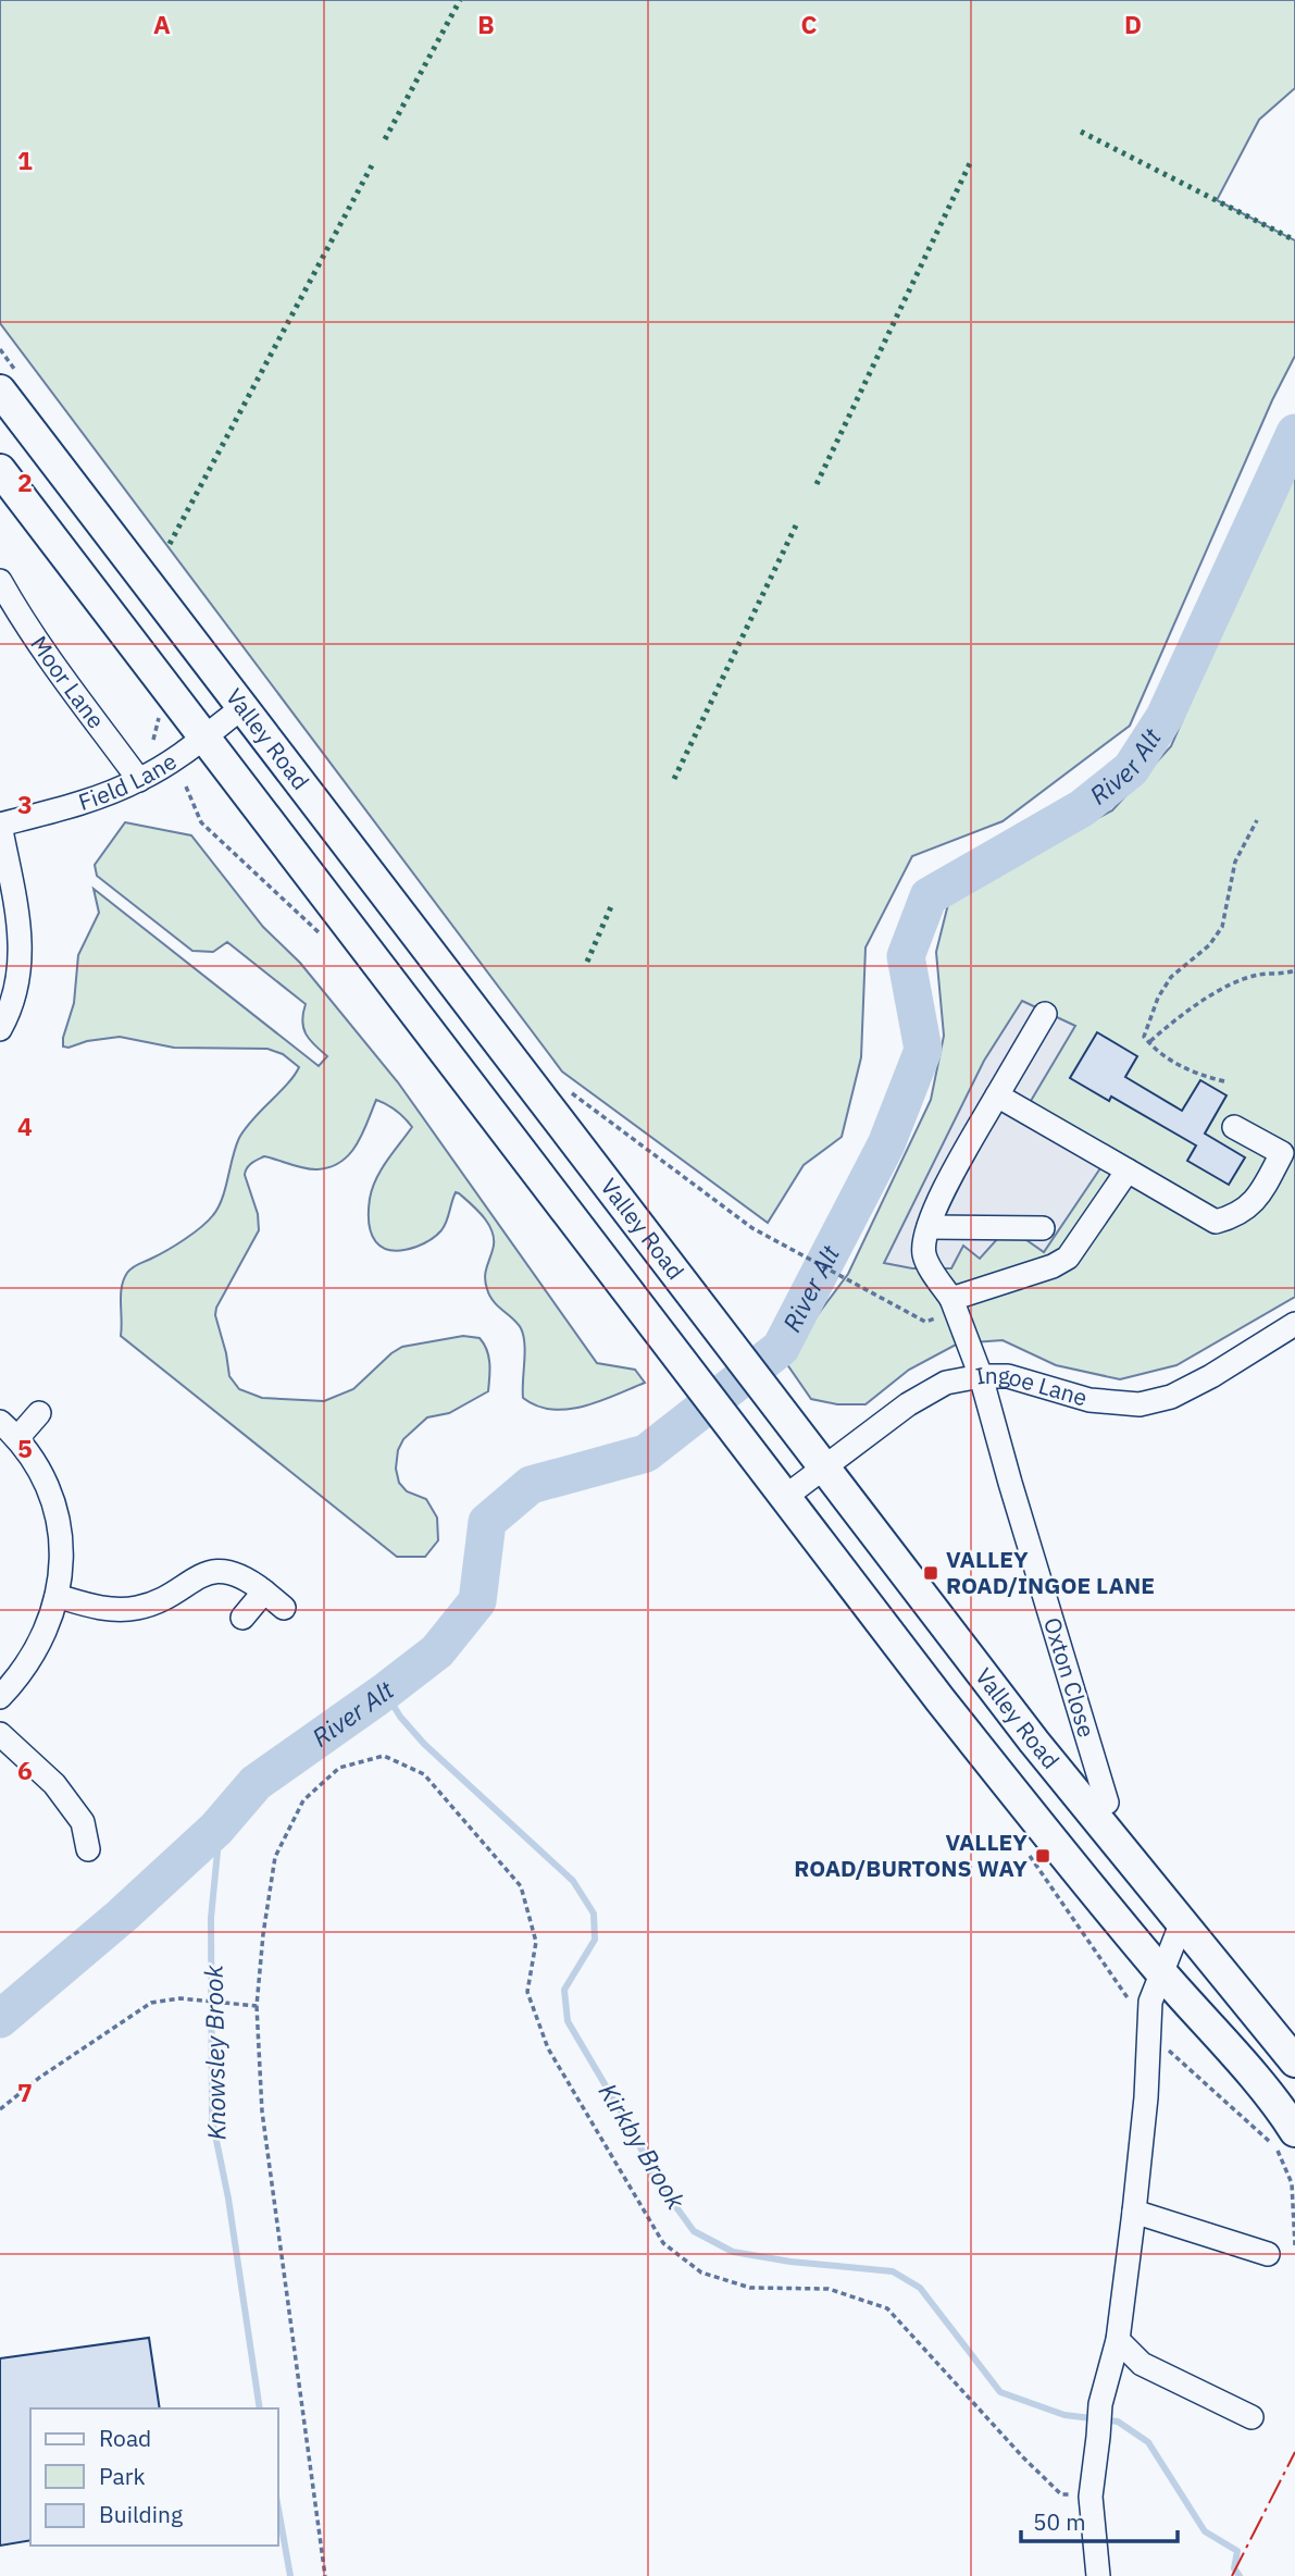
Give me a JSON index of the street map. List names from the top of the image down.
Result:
{
  "streets": {
    "main road": ["Valley Road"],
    "street": [
      "Moor Lane",
      "Field Lane",
      "Ingoe Lane",
      "Oxton Close"
    ]
  },
  "crossings": [
    ["Moor Lane", "Field Lane"],
    ["Valley Road", "Field Lane"],
    ["Valley Road", "Ingoe Lane"],
    ["Ingoe Lane", "Oxton Close"]
  ],
  "water": ["River Alt", "Knowsley Brook", "Kirkby Brook"],
  "places": {
    "transit": ["VALLEY ROAD/INGOE LANE", "VALLEY ROAD/BURTONS WAY"]
  },
  "legend": ["Road", "Park", "Building"],
  "scale_bar": "50 m",
  "grid": {
    "columns": [
      "A",
      "B",
      "C",
      "D"
    ],
    "rows": [
      "1",
      "2",
      "3",
      "4",
      "5",
      "6",
      "7"
    ]
  }
}
